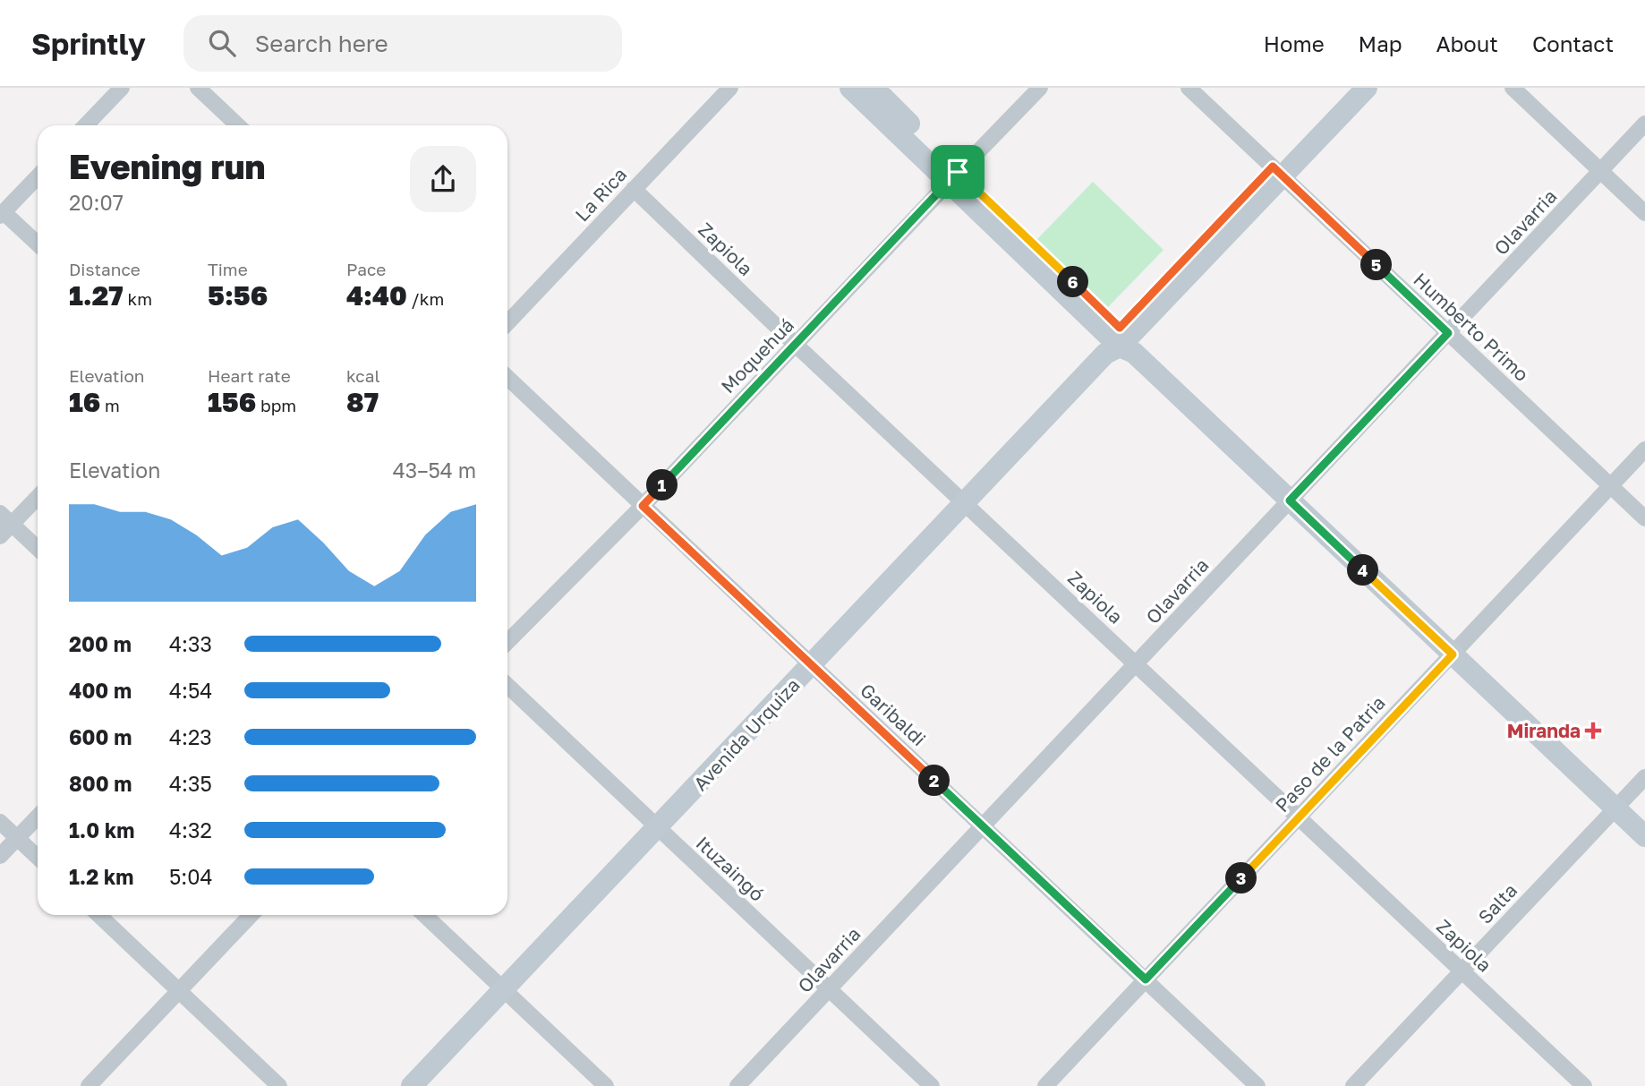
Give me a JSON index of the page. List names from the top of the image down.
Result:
{
  "streets": {
    "main road": ["Avenida Urquiza"],
    "street": [
      "La Rica",
      "Olavarria",
      "Zapiola",
      "Humberto Primo",
      "Moquehuá",
      "Garibaldi",
      "Paso de la Patria",
      "Ituzaingó",
      "Salta"
    ]
  },
  "crossings": [
    ["La Rica", "Zapiola"],
    ["Olavarria", "Zapiola"],
    ["Olavarria", "Humberto Primo"],
    ["Olavarria", "Garibaldi"],
    ["Olavarria", "Ituzaingó"],
    ["Zapiola", "Moquehuá"],
    ["Zapiola", "Avenida Urquiza"],
    ["Zapiola", "Paso de la Patria"],
    ["Zapiola", "Salta"],
    ["Humberto Primo", "Avenida Urquiza"],
    ["Humberto Primo", "Paso de la Patria"],
    ["Moquehuá", "Garibaldi"],
    ["Garibaldi", "Avenida Urquiza"],
    ["Garibaldi", "Paso de la Patria"],
    ["Avenida Urquiza", "Ituzaingó"]
  ],
  "places": {
    "health": ["Miranda"]
  },
  "page": {
    "header": "Sprintly",
    "search": "Search here",
    "nav": [
      "Home",
      "Map",
      "About",
      "Contact"
    ],
    "heading": ["Evening run", "20:07"],
    "stats": [
      ["Distance", "1.27 km"],
      ["Time", "5:56"],
      ["Pace", "4:40 /km"],
      ["Elevation", "16 m"],
      ["Heart rate", "156 bpm"],
      ["kcal", "87"]
    ],
    "pins": [
      "5",
      "6",
      "1",
      "4",
      "2",
      "3"
    ],
    "chart": ["Elevation", "43–54 m"],
    "list": [
      {
        "name": "200 m",
        "note": "4:33"
      },
      {
        "name": "400 m",
        "note": "4:54"
      },
      {
        "name": "600 m",
        "note": "4:23"
      },
      {
        "name": "800 m",
        "note": "4:35"
      },
      {
        "name": "1.0 km",
        "note": "4:32"
      },
      {
        "name": "1.2 km",
        "note": "5:04"
      }
    ]
  }
}
